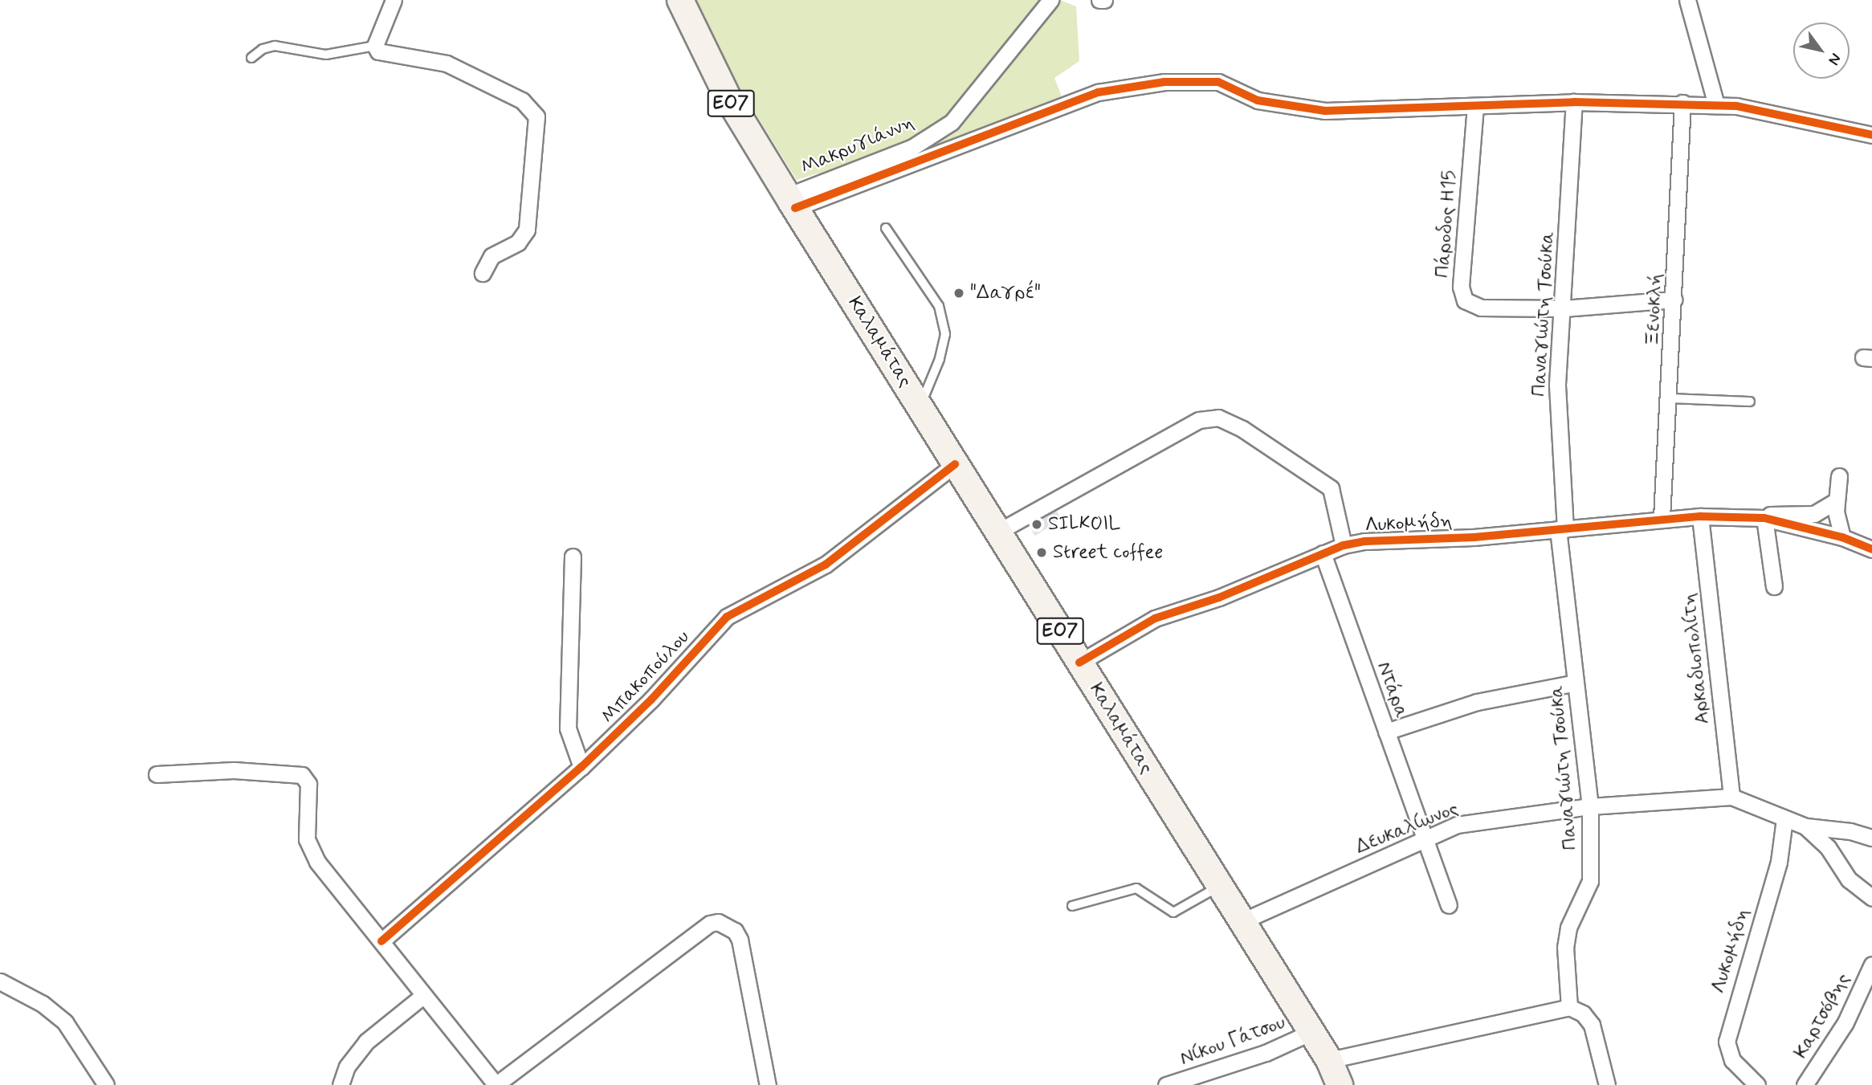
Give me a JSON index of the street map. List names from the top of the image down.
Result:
{
  "streets": {
    "main road": ["ΕΟ7", "Καλαμάτας"],
    "street": [
      "Μακρυγιάννη",
      "Πάροδος Η15",
      "Ξενοκλή",
      "Παναγιώτη Τσούκα",
      "Λυκομήδη",
      "Αρκαδιοπολίτη",
      "Μπακοπούλου",
      "Ντάρα",
      "Δευκαλίωνος",
      "Καρτσόβης",
      "Νίκου Γάτσου"
    ]
  },
  "crossings": [
    ["ΕΟ7", "Μακρυγιάννη"],
    ["ΕΟ7", "Καλαμάτας"],
    ["Μακρυγιάννη", "Καλαμάτας"],
    ["Πάροδος Η15", "Ξενοκλή"],
    ["Πάροδος Η15", "Παναγιώτη Τσούκα"],
    ["Ξενοκλή", "Λυκομήδη"],
    ["Παναγιώτη Τσούκα", "Λυκομήδη"],
    ["Παναγιώτη Τσούκα", "Δευκαλίωνος"],
    ["Καλαμάτας", "Λυκομήδη"],
    ["Καλαμάτας", "Μπακοπούλου"],
    ["Καλαμάτας", "Δευκαλίωνος"],
    ["Καλαμάτας", "Νίκου Γάτσου"],
    ["Λυκομήδη", "Αρκαδιοπολίτη"],
    ["Λυκομήδη", "Ντάρα"],
    ["Αρκαδιοπολίτη", "Δευκαλίωνος"],
    ["Ντάρα", "Δευκαλίωνος"]
  ],
  "places": ["\"Δαγρέ\"", "SILKOIL", "Street coffee"],
  "north": "bottom right"
}
